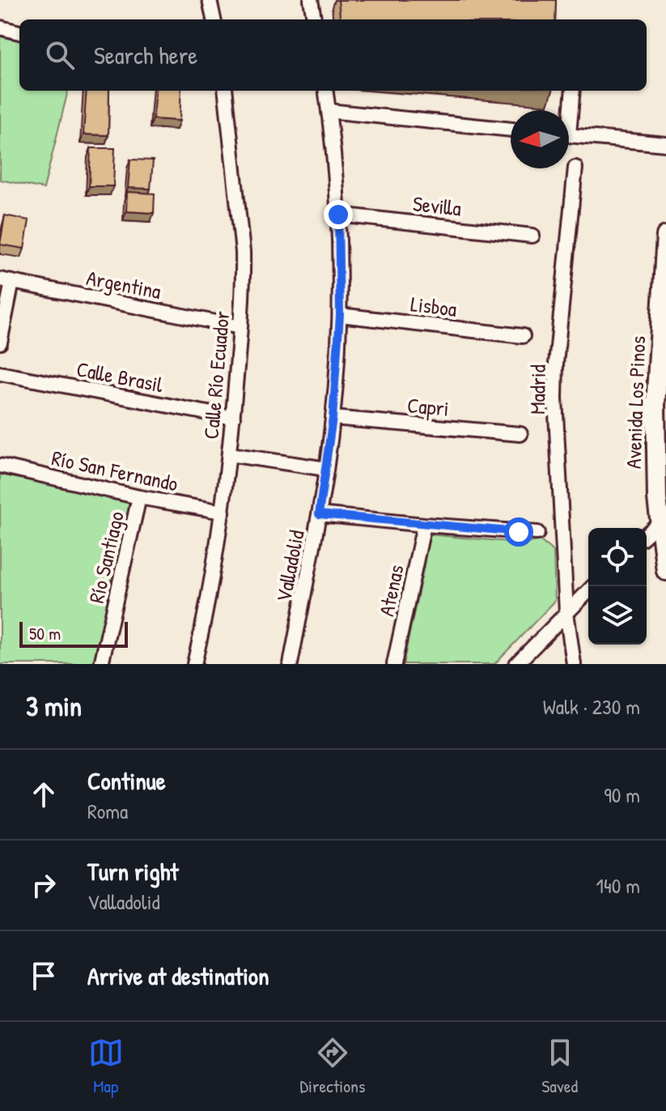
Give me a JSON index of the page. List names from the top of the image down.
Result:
{
  "streets": {
    "street": [
      "Sevilla",
      "Argentina",
      "Lisboa",
      "Calle Río Ecuador",
      "Calle Brasil",
      "Madrid",
      "Avenida Los Pinos",
      "Capri",
      "Río San Fernando",
      "Río Santiago",
      "Valladolid",
      "Atenas"
    ]
  },
  "crossings": [
    ["Sevilla", "Valladolid"],
    ["Argentina", "Calle Río Ecuador"],
    ["Lisboa", "Valladolid"],
    ["Calle Río Ecuador", "Calle Brasil"],
    ["Calle Río Ecuador", "Río San Fernando"],
    ["Capri", "Valladolid"],
    ["Río San Fernando", "Río Santiago"]
  ],
  "scale_bar": "50 m",
  "north": "left",
  "page": {
    "search": "Search here",
    "scale": "50 m",
    "heading": ["3 min", "Walk · 230 m"],
    "list": [
      ["Continue", "Roma", "90 m"],
      ["Turn right", "Valladolid", "140 m"],
      "Arrive at destination"
    ],
    "nav": ["Map", "Directions", "Saved"]
  }
}
